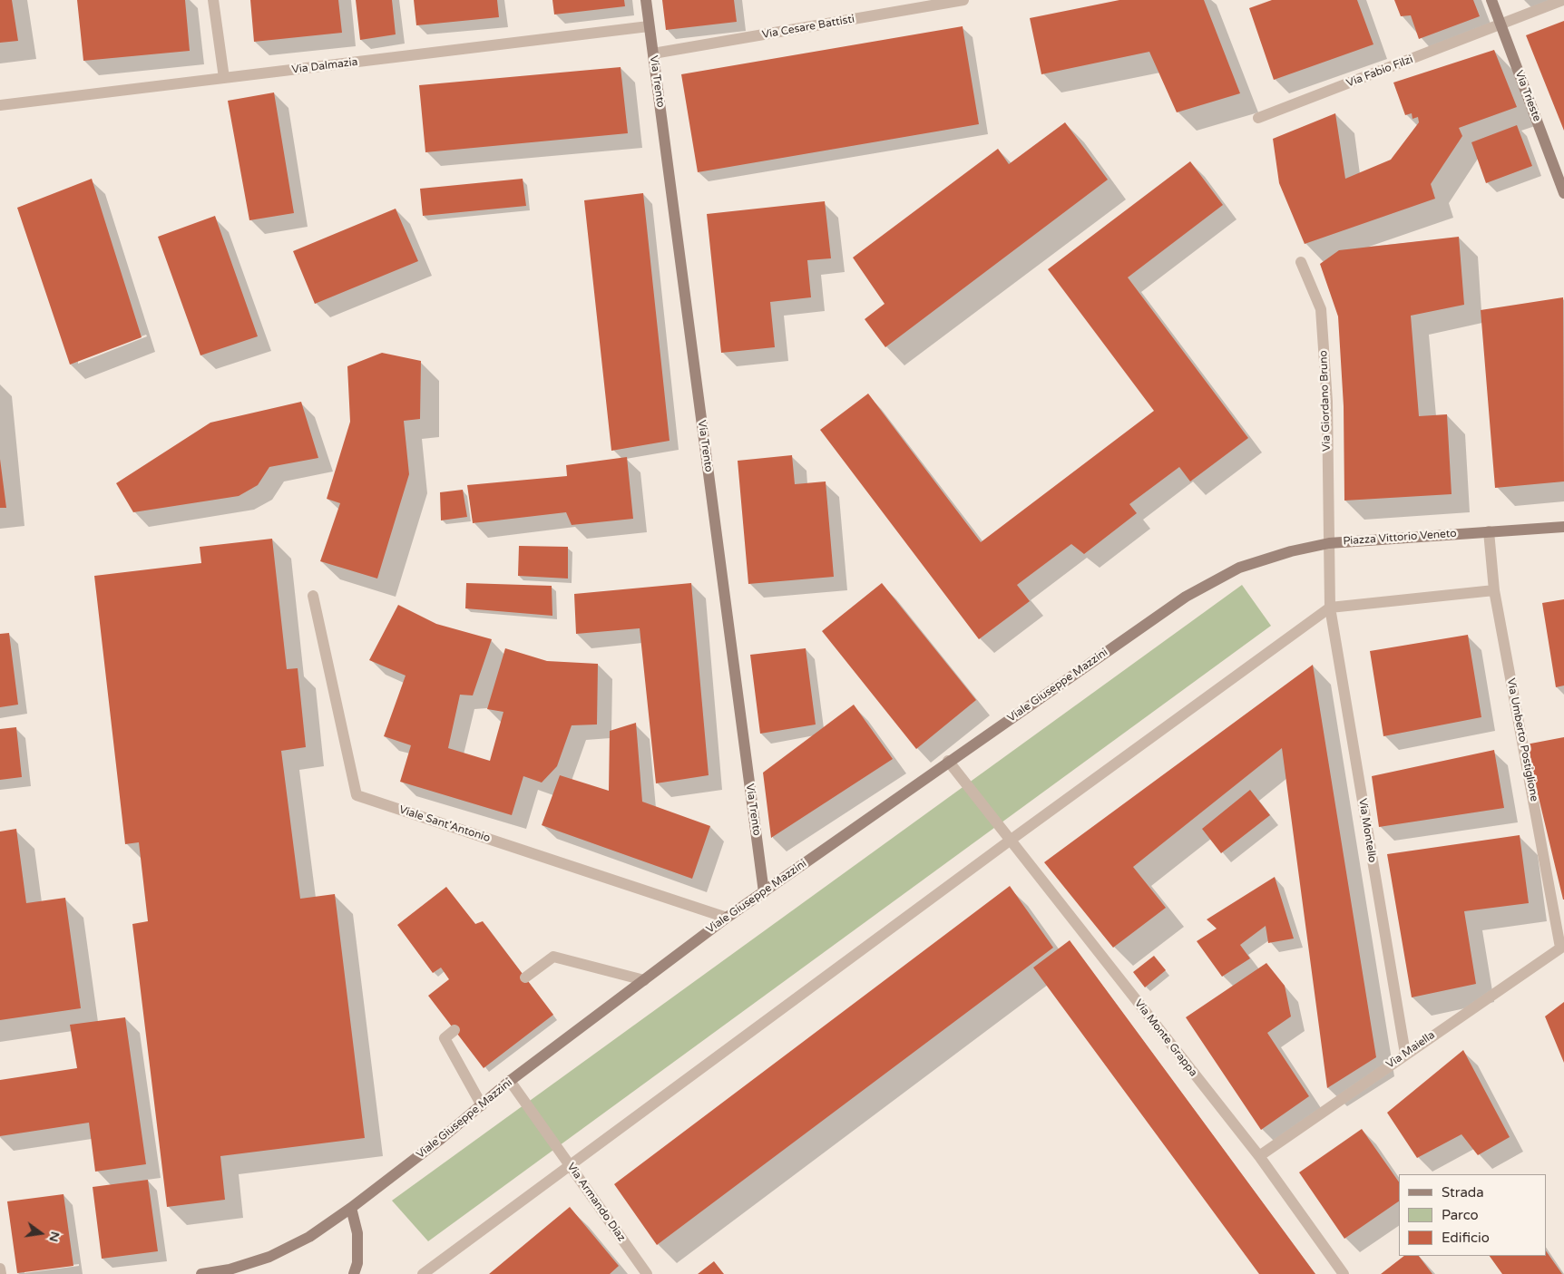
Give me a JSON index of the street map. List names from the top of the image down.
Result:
{
  "streets": {
    "main road": [
      "Via Trento",
      "Via Trieste",
      "Piazza Vittorio Veneto",
      "Viale Giuseppe Mazzini"
    ],
    "street": [
      "Via Cesare Battisti",
      "Via Dalmazia",
      "Via Fabio Filzi",
      "Via Giordano Bruno",
      "Via Umberto Postiglione",
      "Viale Sant'Antonio",
      "Via Montello",
      "Via Monte Grappa",
      "Via Maiella",
      "Via Armando Diaz"
    ]
  },
  "crossings": [
    ["Via Cesare Battisti", "Via Trento"],
    ["Via Dalmazia", "Via Trento"],
    ["Via Fabio Filzi", "Via Trieste"],
    ["Via Trento", "Viale Giuseppe Mazzini"],
    ["Via Giordano Bruno", "Piazza Vittorio Veneto"],
    ["Via Giordano Bruno", "Viale Giuseppe Mazzini"],
    ["Piazza Vittorio Veneto", "Viale Giuseppe Mazzini"],
    ["Piazza Vittorio Veneto", "Via Umberto Postiglione"],
    ["Piazza Vittorio Veneto", "Via Montello"],
    ["Viale Giuseppe Mazzini", "Viale Sant'Antonio"],
    ["Viale Giuseppe Mazzini", "Via Monte Grappa"],
    ["Viale Giuseppe Mazzini", "Via Armando Diaz"],
    ["Via Umberto Postiglione", "Via Maiella"],
    ["Via Montello", "Via Maiella"],
    ["Via Monte Grappa", "Via Maiella"]
  ],
  "legend": ["Strada", "Parco", "Edificio"],
  "north": "right"
}
